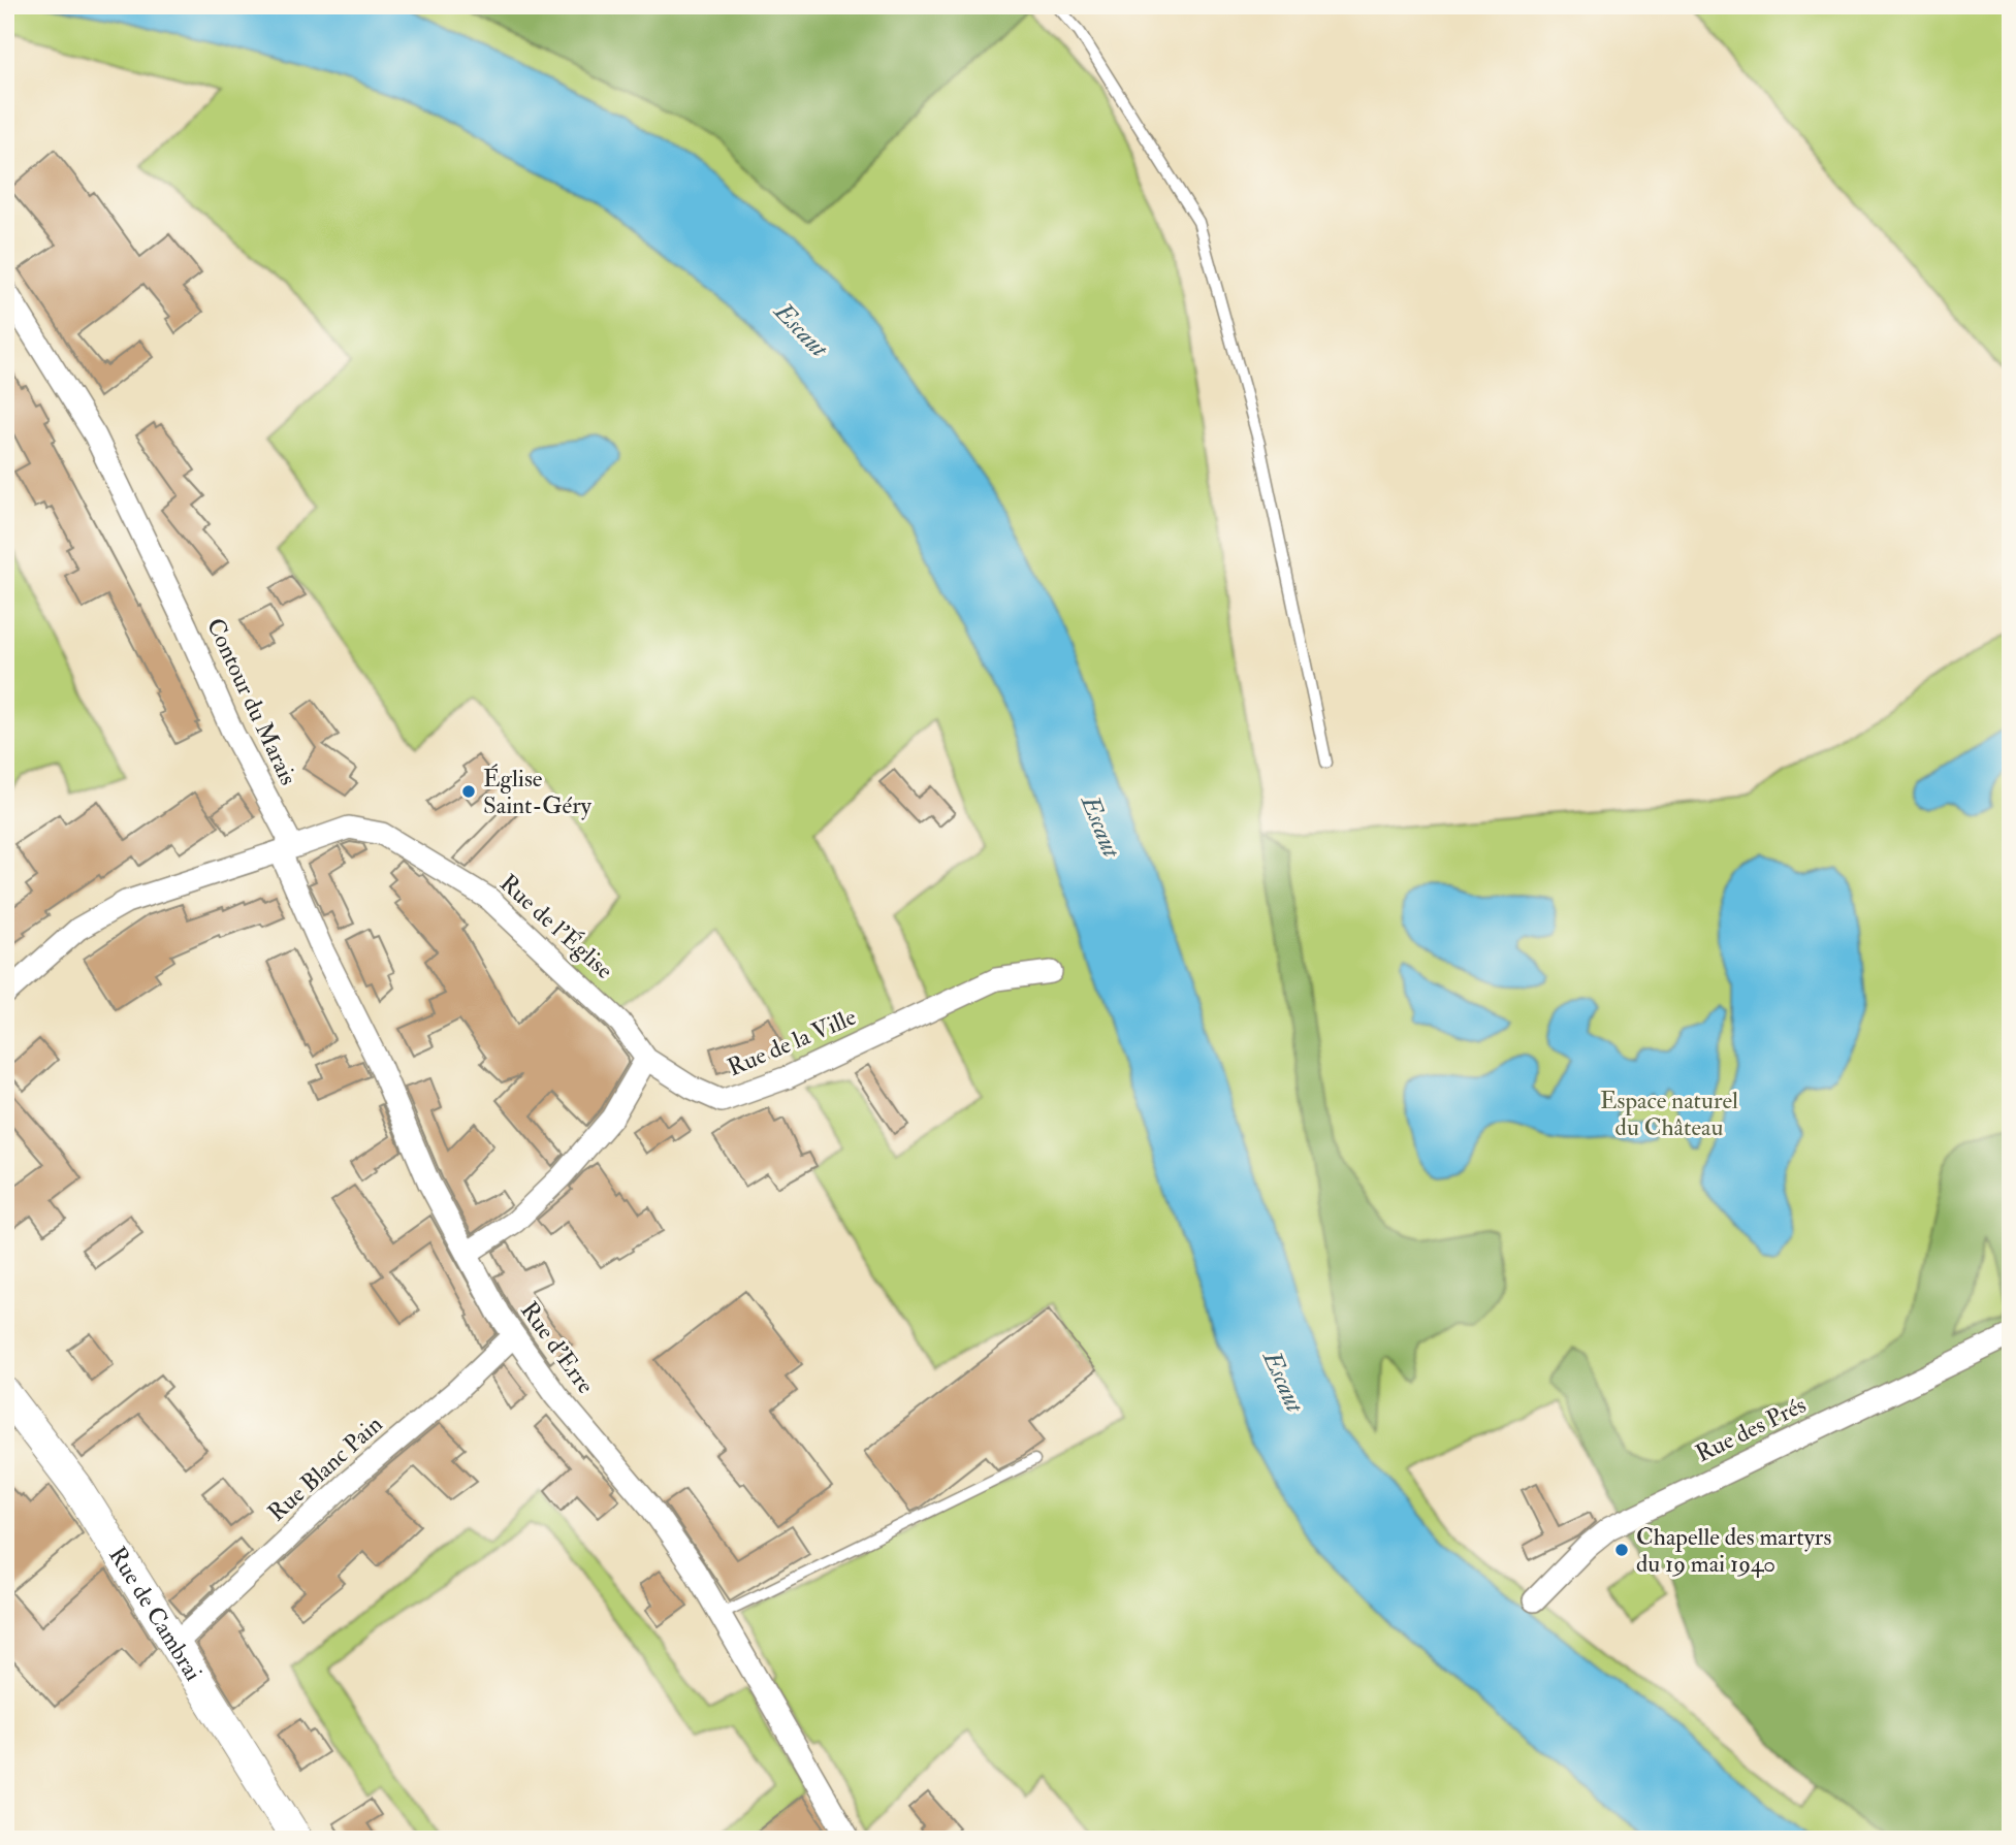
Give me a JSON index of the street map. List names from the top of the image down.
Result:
{
  "streets": {
    "street": [
      "Contour du Marais",
      "Rue de l'Église",
      "Rue de la Ville",
      "Rue d'Erre",
      "Rue des Prés",
      "Rue Blanc Pain",
      "Rue de Cambrai"
    ]
  },
  "crossings": [
    ["Contour du Marais", "Rue de l'Église"],
    ["Contour du Marais", "Rue d'Erre"],
    ["Rue de l'Église", "Rue de la Ville"],
    ["Rue de l'Église", "Rue d'Erre"],
    ["Rue d'Erre", "Rue Blanc Pain"],
    ["Rue Blanc Pain", "Rue de Cambrai"]
  ],
  "water": ["Escaut"],
  "parks": ["Espace naturel du Château"],
  "places": ["Église Saint-Géry", "Chapelle des martyrs du 19 mai 1940"]
}
